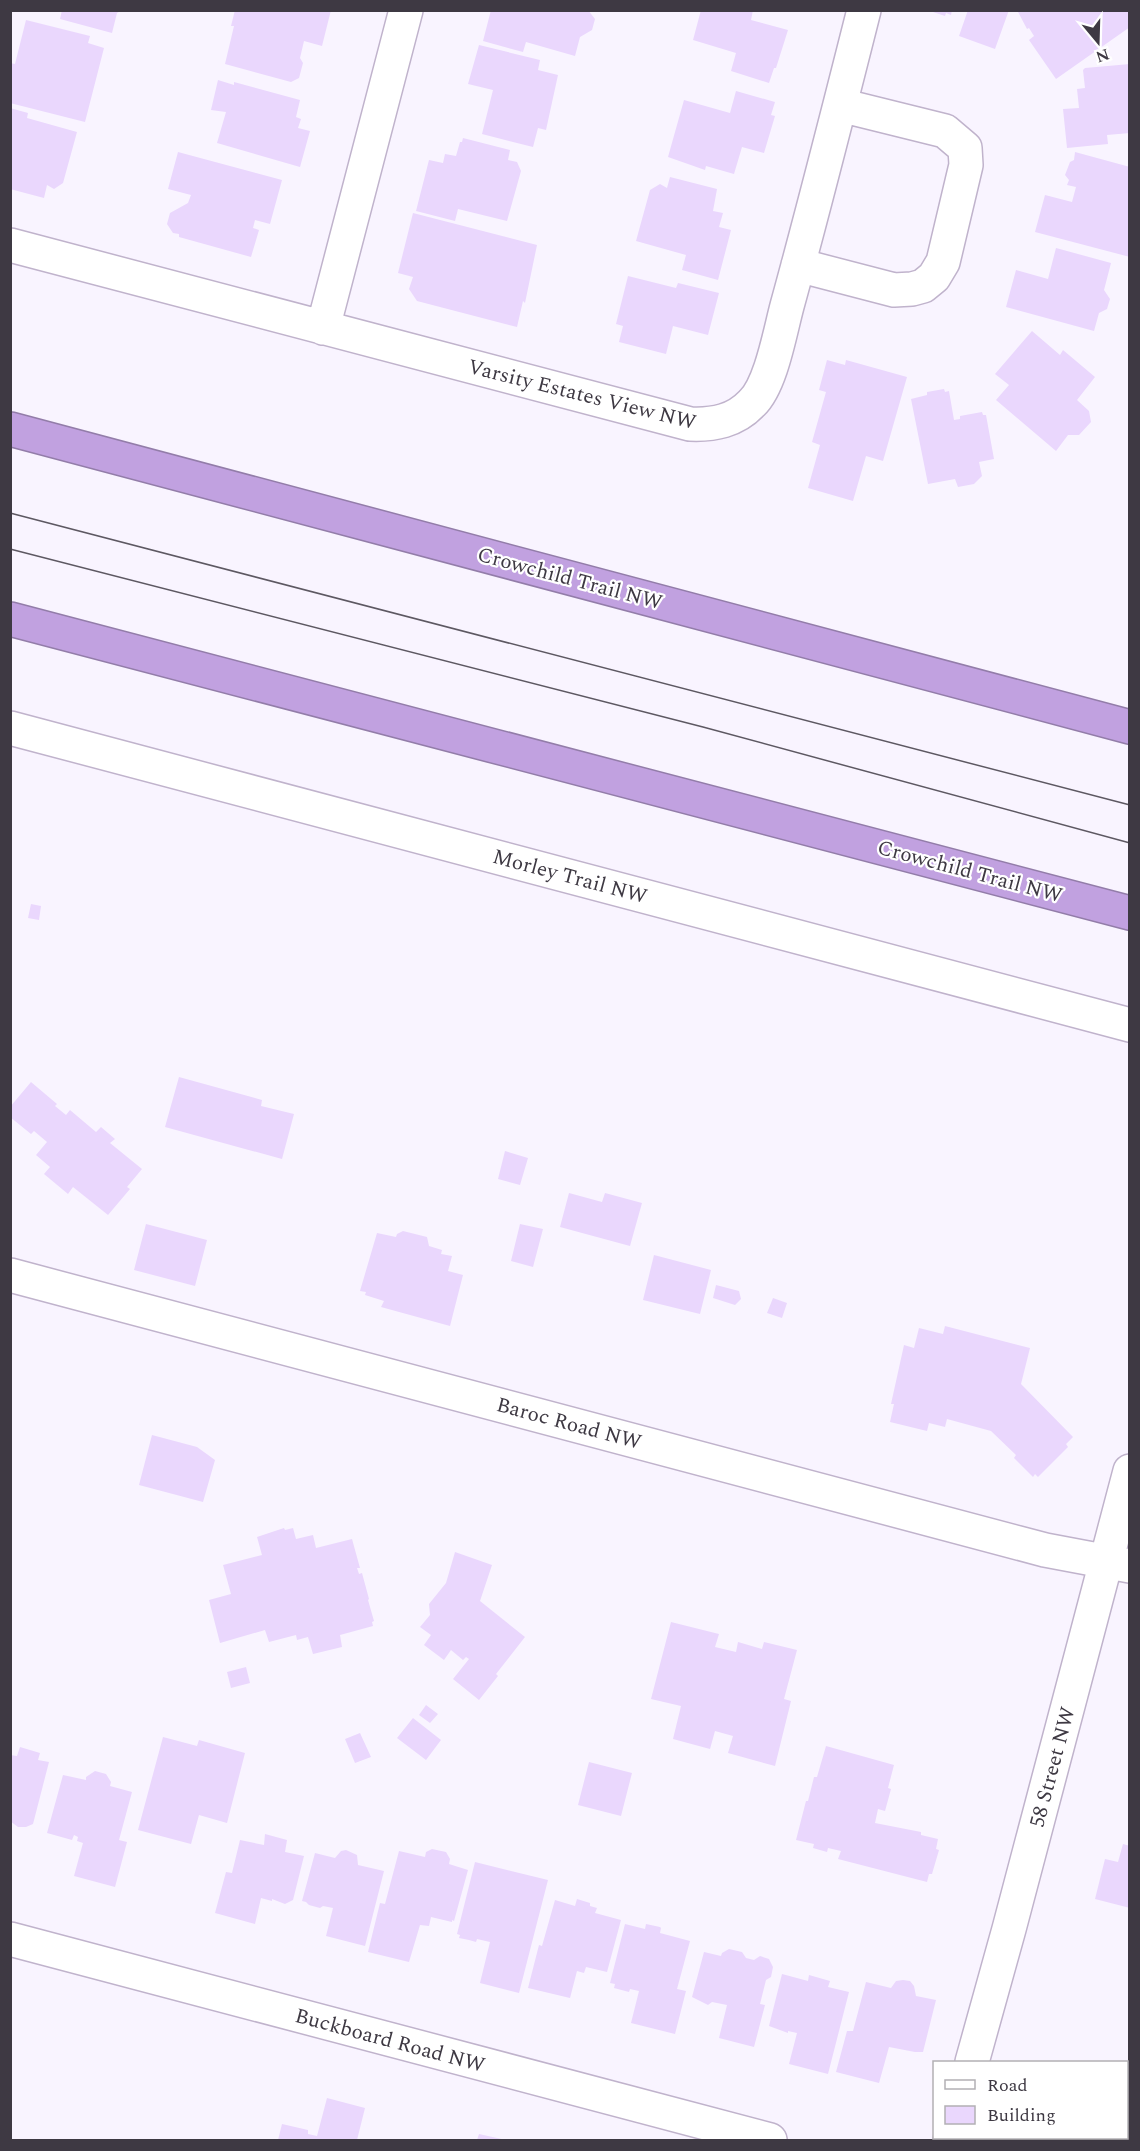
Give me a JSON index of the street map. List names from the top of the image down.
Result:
{
  "streets": {
    "highway": ["Crowchild Trail NW"],
    "street": [
      "Varsity Estates View NW",
      "Morley Trail NW",
      "Baroc Road NW",
      "58 Street NW",
      "Buckboard Road NW"
    ]
  },
  "crossings": [
    ["Baroc Road NW", "58 Street NW"]
  ],
  "legend": ["Road", "Building"],
  "north": "bottom"
}
